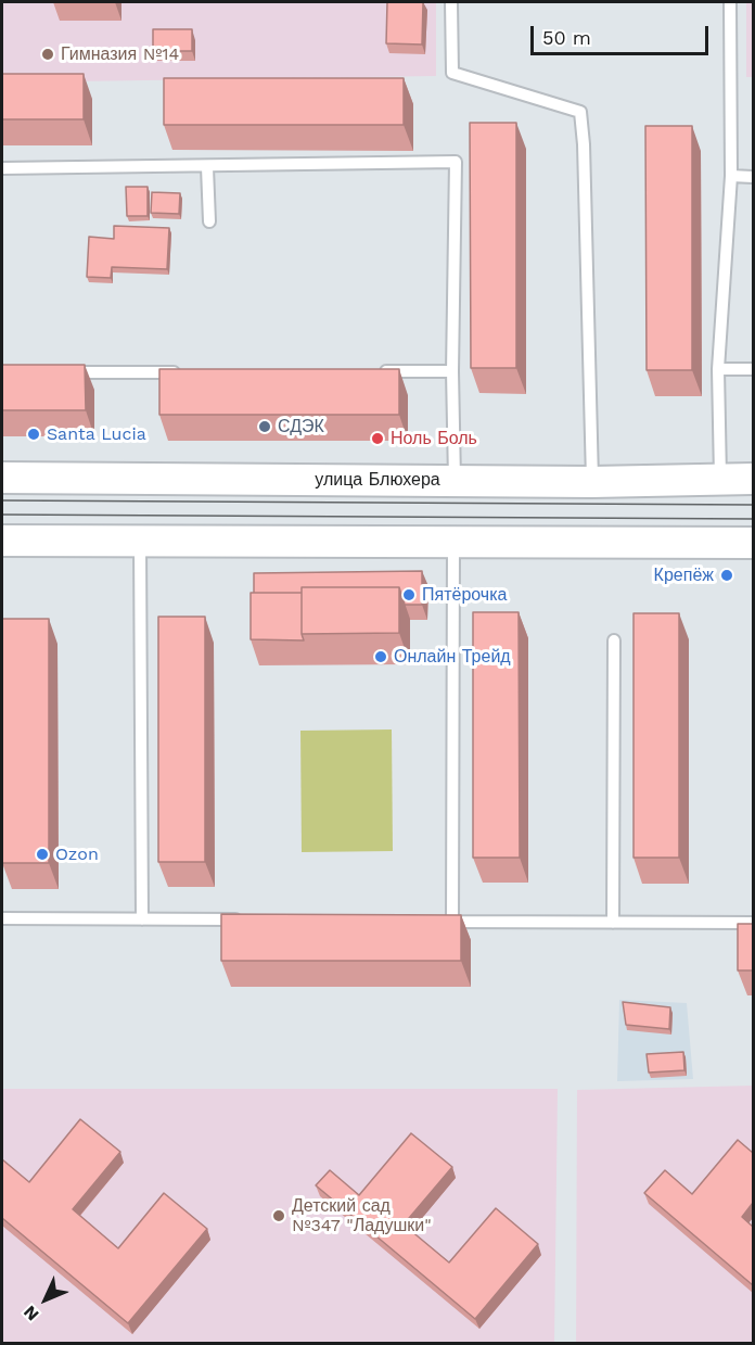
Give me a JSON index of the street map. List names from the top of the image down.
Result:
{
  "streets": {
    "street": ["улица Блюхера"]
  },
  "places": [
    "Гимназия №14",
    "СДЭК",
    "Santa Lucia",
    "Ноль Боль",
    "Крепёж",
    "Пятёрочка",
    "Онлайн Трейд",
    "Ozon",
    "Детский сад №347 \"Ладушки\""
  ],
  "scale_bar": "50 m",
  "north": "bottom left"
}
